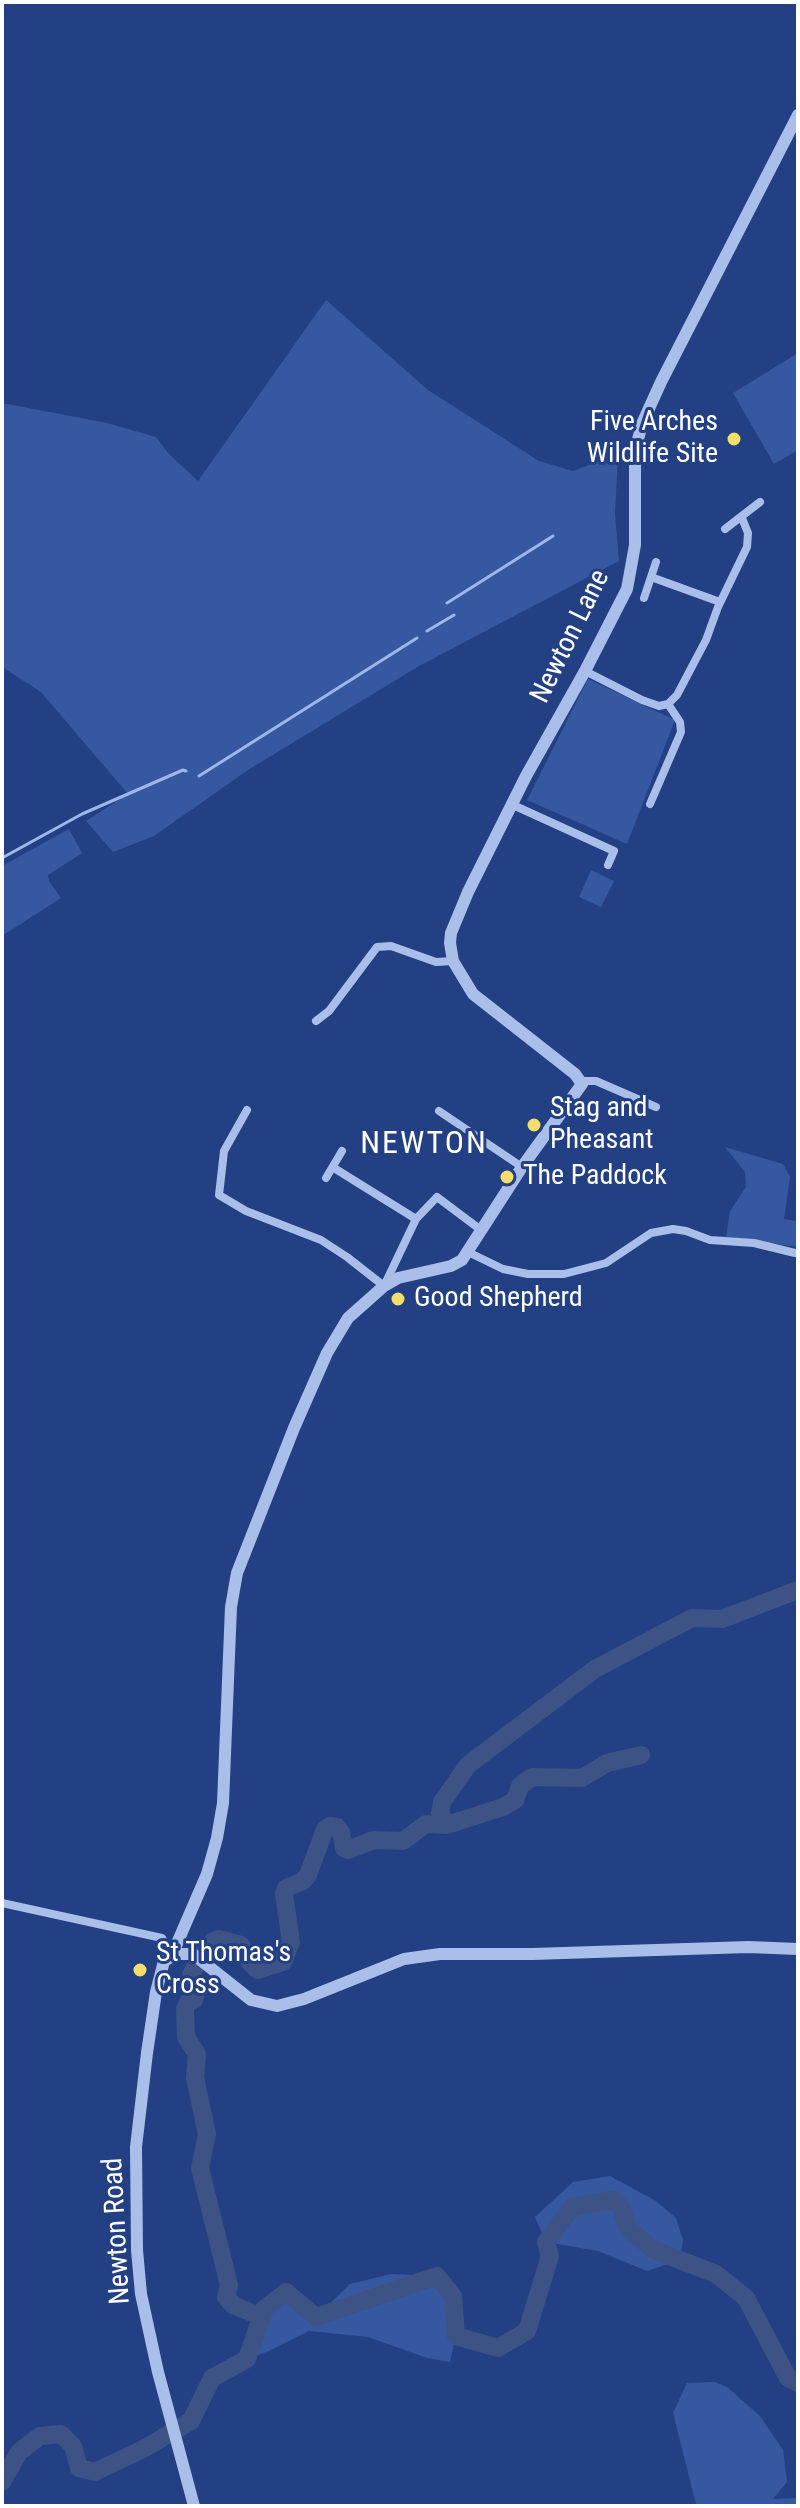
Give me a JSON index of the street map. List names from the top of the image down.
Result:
{
  "streets": {
    "street": ["Newton Lane", "Newton Road"]
  },
  "districts": ["NEWTON"],
  "places": [
    "Five Arches Wildlife Site",
    "Stag and Pheasant",
    "The Paddock",
    "Good Shepherd",
    "St Thomas's Cross"
  ]
}
